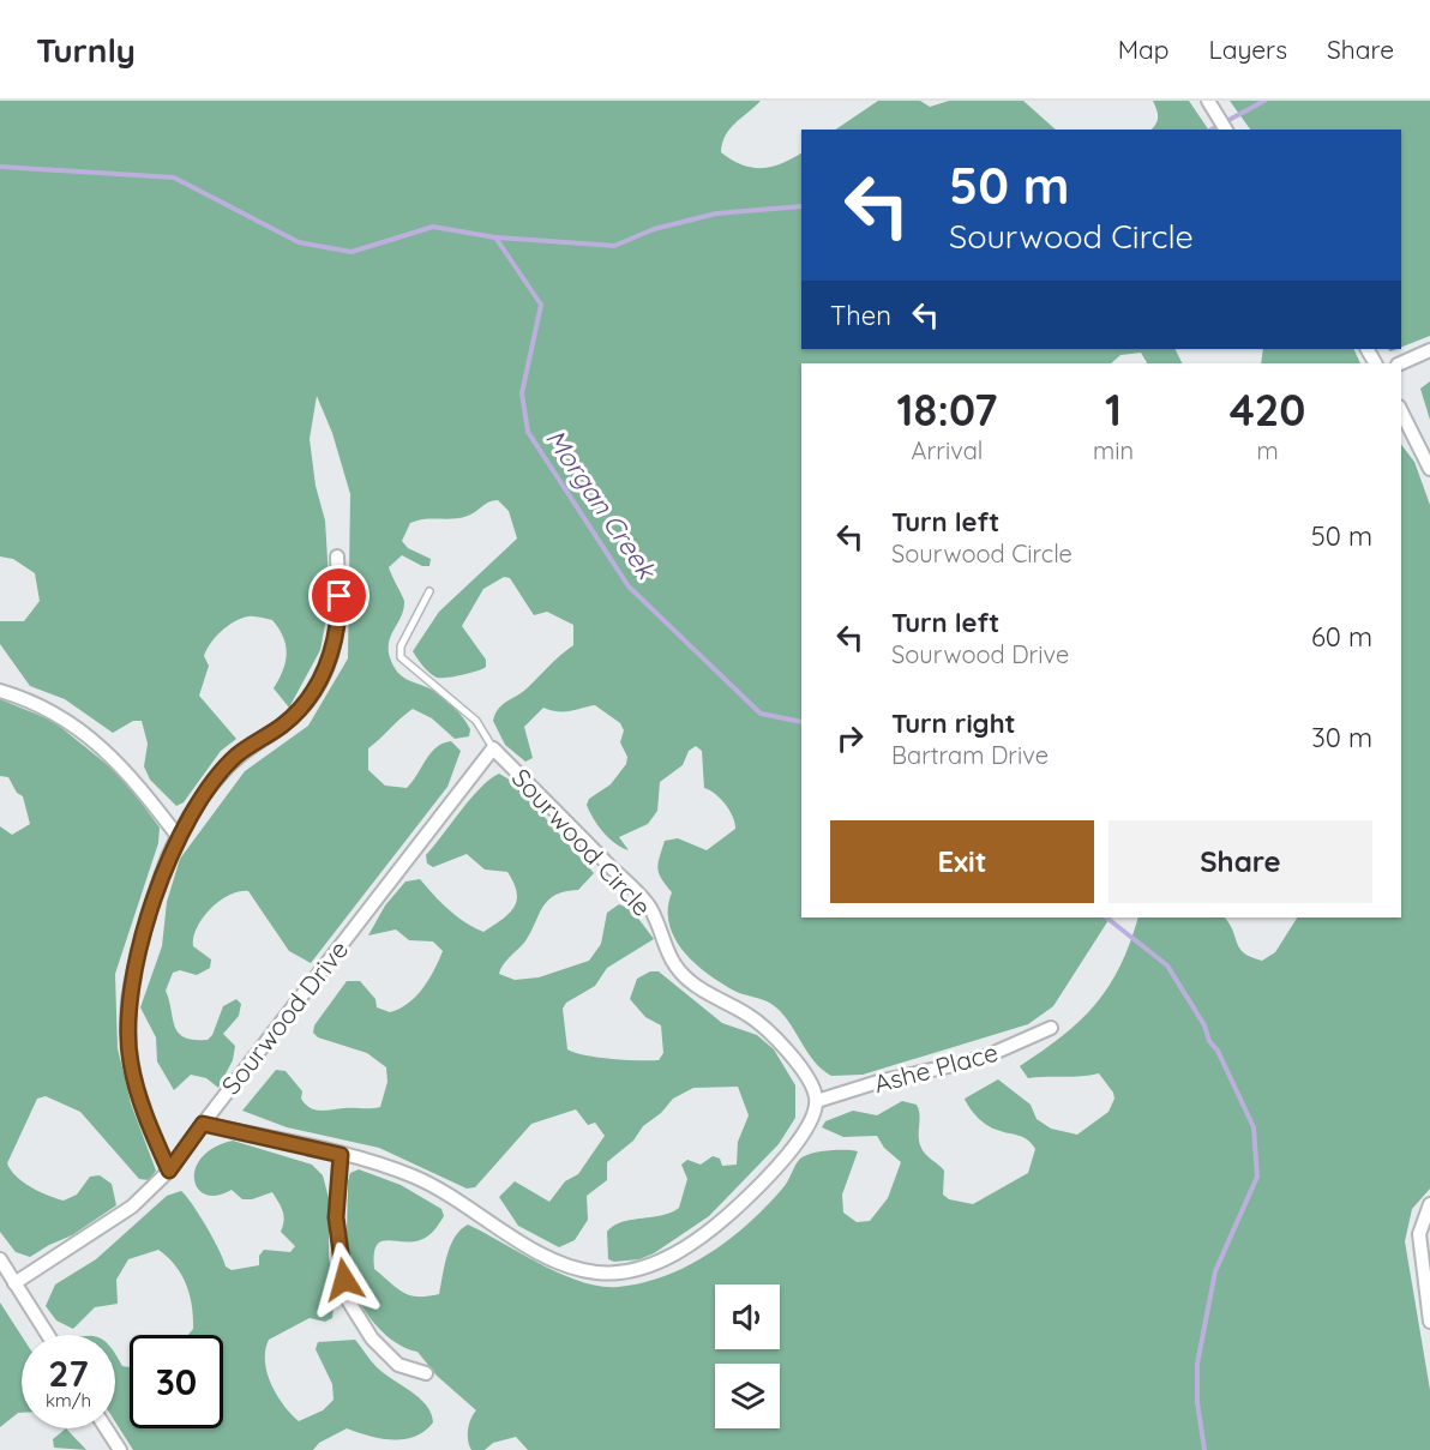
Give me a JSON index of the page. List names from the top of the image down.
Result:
{
  "streets": {
    "street": ["Sourwood Circle", "Sourwood Drive", "Ashe Place"]
  },
  "crossings": [
    ["Sourwood Circle", "Sourwood Drive"],
    ["Sourwood Circle", "Ashe Place"]
  ],
  "water": ["Morgan Creek"],
  "page": {
    "header": "Turnly",
    "nav": ["Map", "Layers", "Share"],
    "turn": ["50 m", "Sourwood Circle"],
    "then": "Then",
    "eta": [
      "18:07",
      "Arrival",
      "1",
      "min",
      "420",
      "m"
    ],
    "list": [
      {
        "name": "Turn left",
        "note": "Sourwood Circle",
        "value": "50 m"
      },
      {
        "name": "Turn left",
        "note": "Sourwood Drive",
        "value": "60 m"
      },
      {
        "name": "Turn right",
        "note": "Bartram Drive",
        "value": "30 m"
      }
    ],
    "buttons": ["Exit", "Share"],
    "speed": "27 km/h",
    "limit": "30"
  }
}
